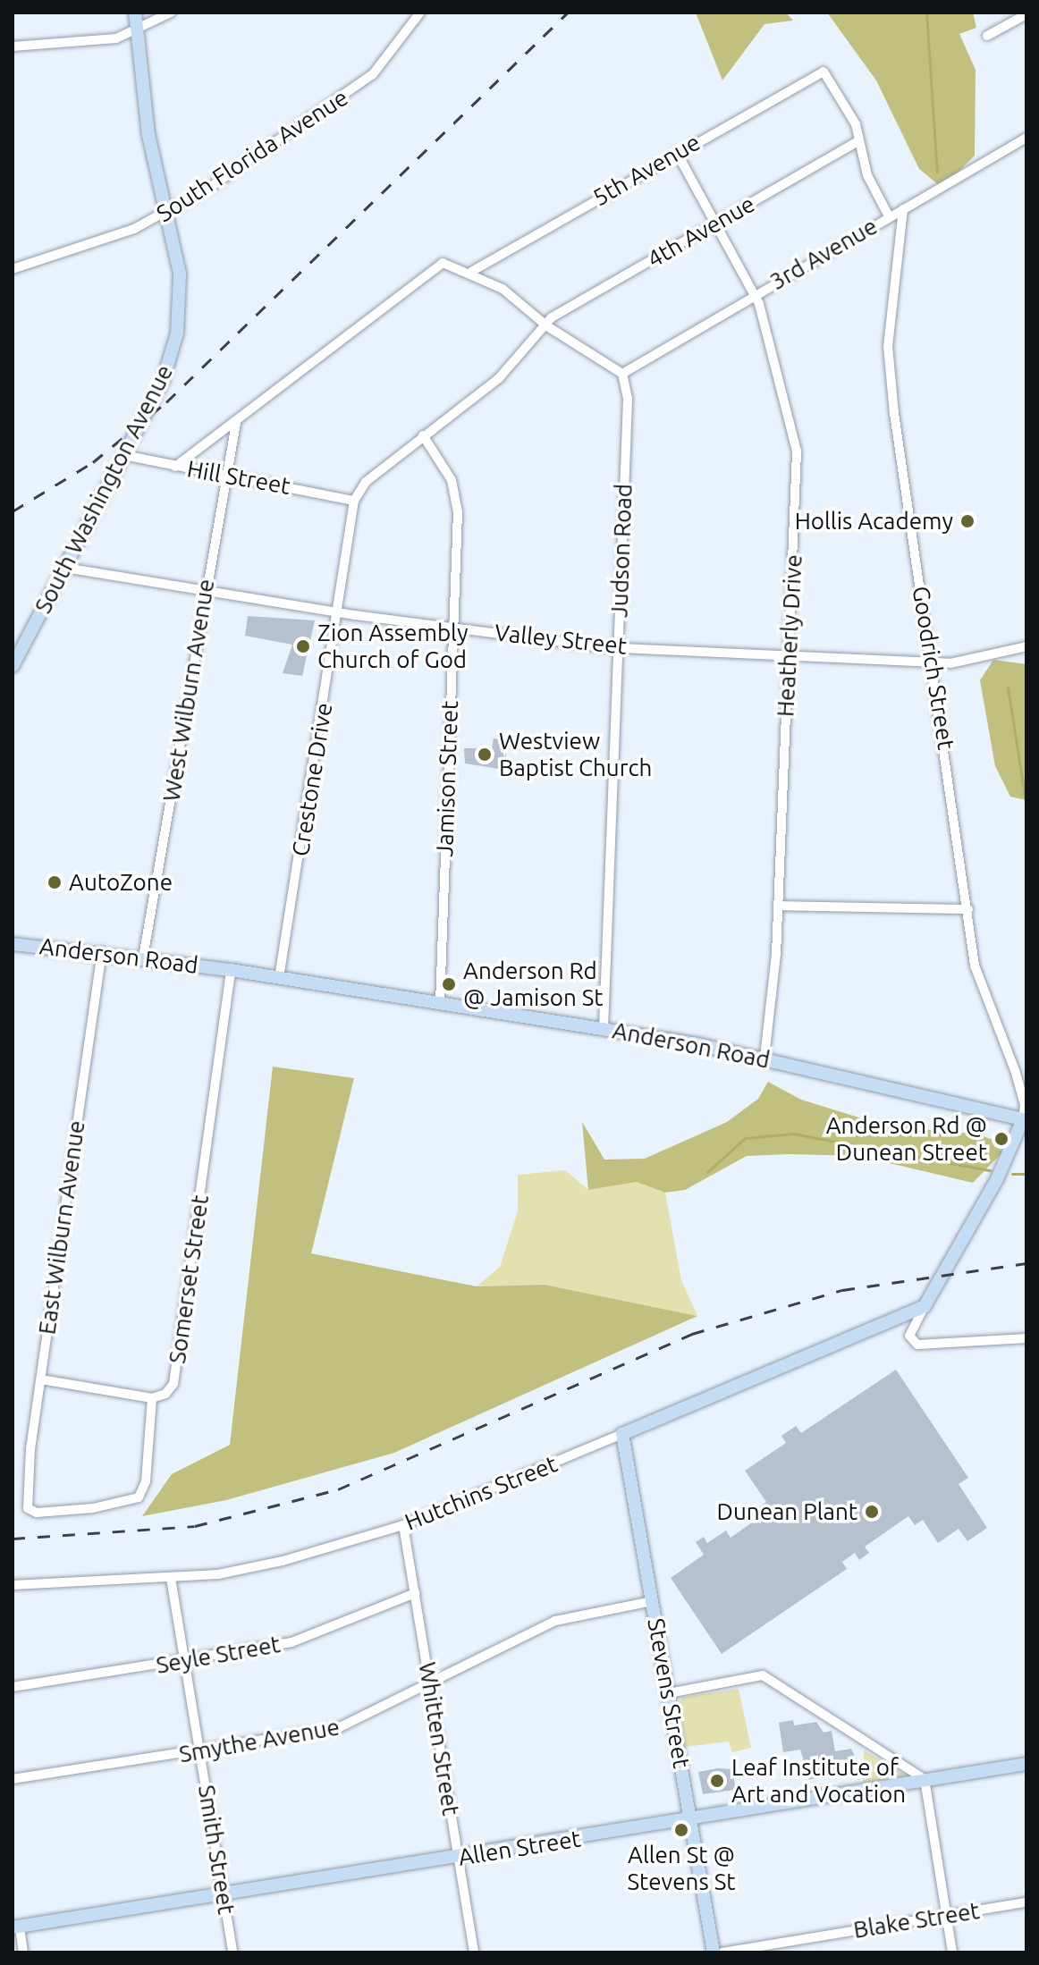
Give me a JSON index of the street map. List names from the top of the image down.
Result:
{
  "streets": {
    "street": [
      "South Florida Avenue",
      "5th Avenue",
      "4th Avenue",
      "3rd Avenue",
      "Hill Street",
      "South Washington Avenue",
      "Judson Road",
      "Heatherly Drive",
      "Valley Street",
      "Goodrich Street",
      "West Wilburn Avenue",
      "Jamison Street",
      "Crestone Drive",
      "Anderson Road",
      "East Wilburn Avenue",
      "Somerset Street",
      "Hutchins Street",
      "Seyle Street",
      "Stevens Street",
      "Whitten Street",
      "Smythe Avenue",
      "Allen Street",
      "Smith Street",
      "Blake Street"
    ]
  },
  "crossings": [
    ["South Florida Avenue", "South Washington Avenue"],
    ["5th Avenue", "4th Avenue"],
    ["5th Avenue", "Heatherly Drive"],
    ["4th Avenue", "Heatherly Drive"],
    ["4th Avenue", "Crestone Drive"],
    ["3rd Avenue", "Judson Road"],
    ["3rd Avenue", "Heatherly Drive"],
    ["3rd Avenue", "Goodrich Street"],
    ["Hill Street", "South Washington Avenue"],
    ["Hill Street", "West Wilburn Avenue"],
    ["Hill Street", "Crestone Drive"],
    ["South Washington Avenue", "Valley Street"],
    ["Judson Road", "Valley Street"],
    ["Judson Road", "Anderson Road"],
    ["Heatherly Drive", "Valley Street"],
    ["Heatherly Drive", "Anderson Road"],
    ["Valley Street", "Goodrich Street"],
    ["Valley Street", "West Wilburn Avenue"],
    ["Valley Street", "Jamison Street"],
    ["Valley Street", "Crestone Drive"],
    ["Goodrich Street", "Anderson Road"],
    ["West Wilburn Avenue", "Anderson Road"],
    ["Jamison Street", "Crestone Drive"],
    ["Jamison Street", "Anderson Road"],
    ["Crestone Drive", "Anderson Road"],
    ["Anderson Road", "East Wilburn Avenue"],
    ["Anderson Road", "Somerset Street"],
    ["East Wilburn Avenue", "Somerset Street"],
    ["Hutchins Street", "Stevens Street"],
    ["Hutchins Street", "Whitten Street"],
    ["Hutchins Street", "Smith Street"],
    ["Seyle Street", "Whitten Street"],
    ["Seyle Street", "Smith Street"],
    ["Stevens Street", "Smythe Avenue"],
    ["Stevens Street", "Allen Street"],
    ["Whitten Street", "Smythe Avenue"],
    ["Whitten Street", "Allen Street"],
    ["Smythe Avenue", "Smith Street"],
    ["Allen Street", "Smith Street"]
  ],
  "places": [
    "Hollis Academy",
    "Zion Assembly Church of God",
    "Westview Baptist Church",
    "AutoZone",
    "Anderson Rd @ Jamison St",
    "Anderson Rd @ Dunean Street",
    "Dunean Plant",
    "Leaf Institute of Art and Vocation",
    "Allen St @ Stevens St"
  ]
}
